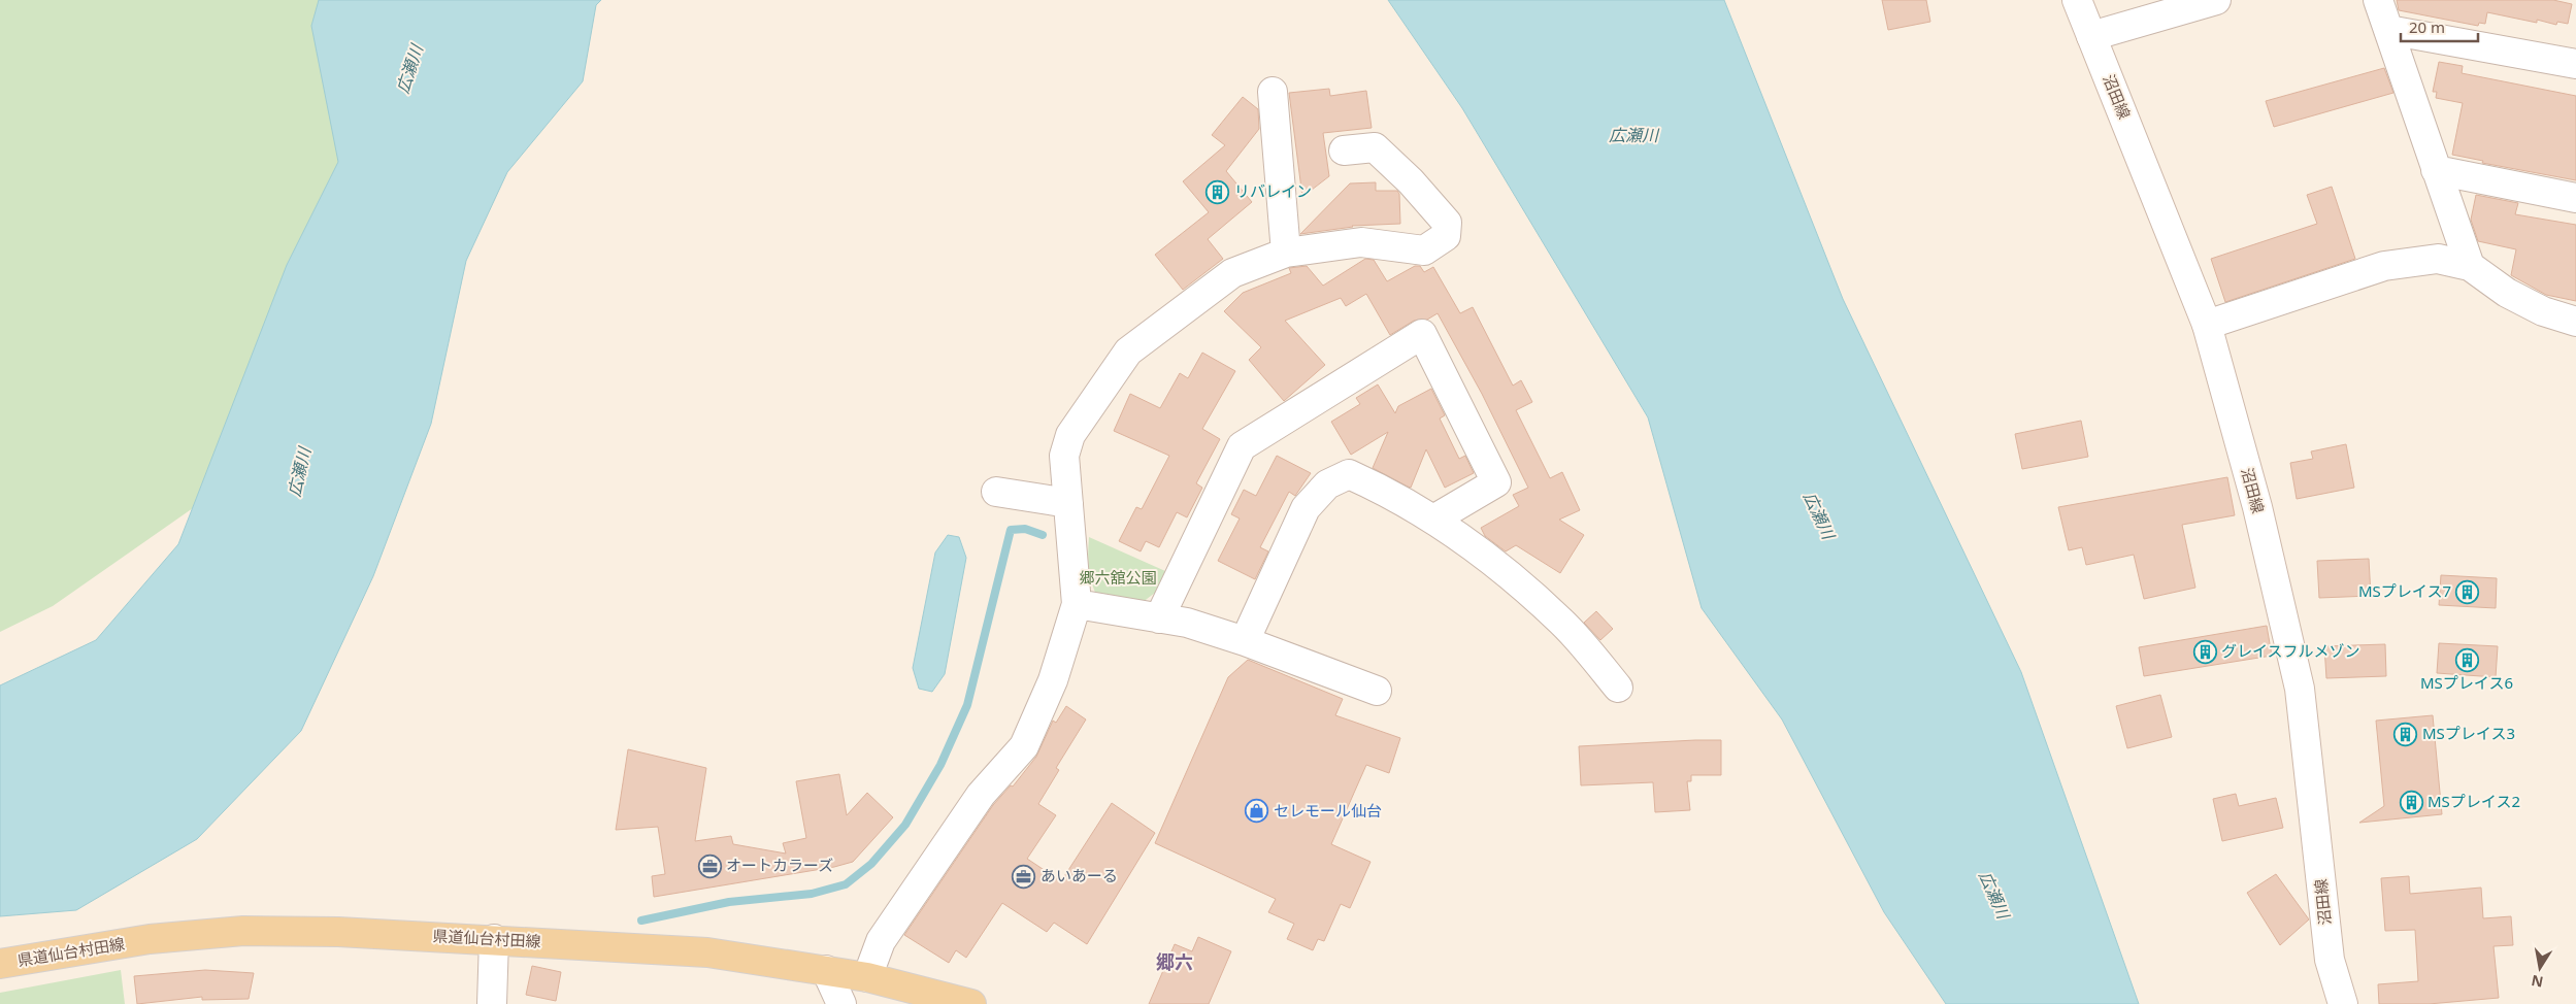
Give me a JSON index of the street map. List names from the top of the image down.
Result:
{
  "streets": {
    "main road": ["県道仙台村田線"],
    "street": ["沼田線"]
  },
  "districts": ["郷六"],
  "water": ["広瀬川"],
  "parks": ["郷六舘公園"],
  "places": {
    "building": [
      "リバレイン",
      "MSプレイス7",
      "グレイスフルメゾン",
      "MSプレイス6",
      "MSプレイス3",
      "MSプレイス2"
    ],
    "shop": ["セレモール仙台"],
    "office": ["オートカラーズ", "あいあーる"]
  },
  "scale_bar": "20 m",
  "north": "bottom"
}
